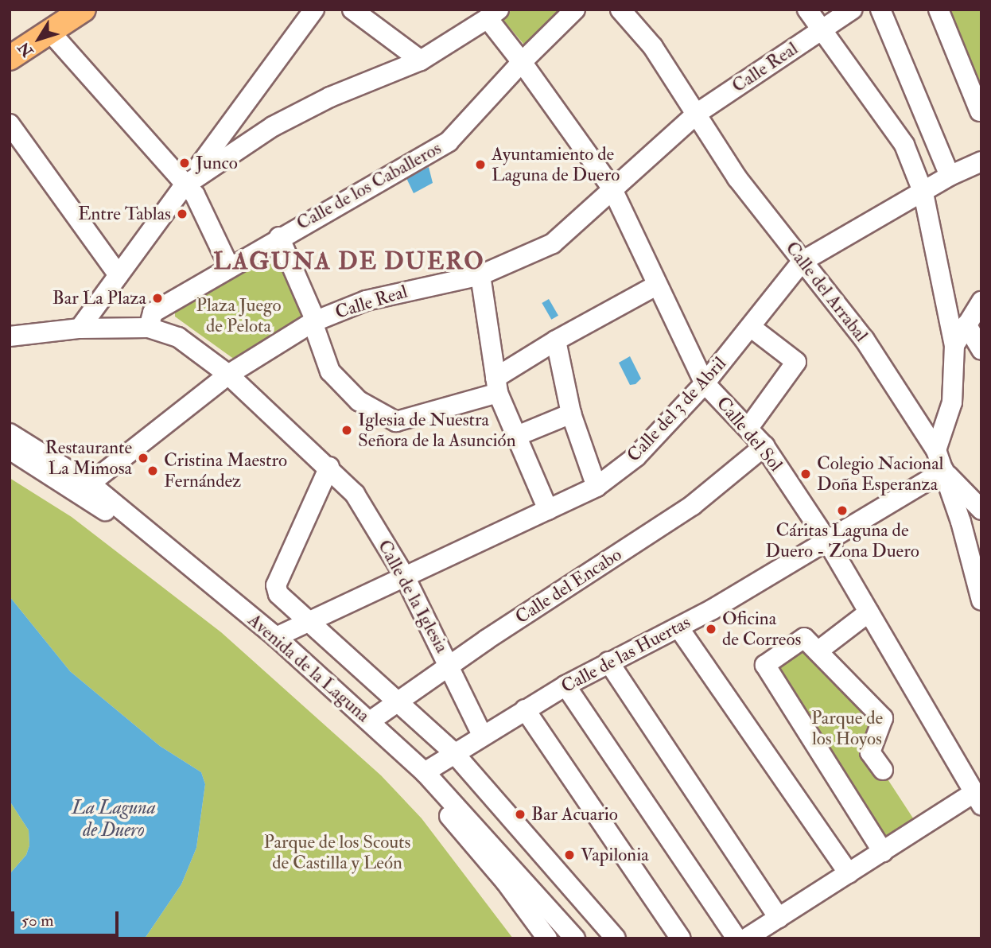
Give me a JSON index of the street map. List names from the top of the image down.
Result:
{
  "streets": {
    "street": [
      "Calle Real",
      "Calle de los Caballeros",
      "Calle del Arrabal",
      "Calle del 3 de Abril",
      "Calle del Sol",
      "Calle del Encabo",
      "Calle de la Iglesia",
      "Calle de las Huertas",
      "Avenida de la Laguna"
    ]
  },
  "crossings": [
    ["Calle Real", "Calle del Arrabal"],
    ["Calle Real", "Calle del Sol"],
    ["Calle Real", "Calle de la Iglesia"],
    ["Calle Real", "Avenida de la Laguna"],
    ["Calle de los Caballeros", "Calle del Sol"],
    ["Calle de los Caballeros", "Calle de la Iglesia"],
    ["Calle del Arrabal", "Calle del 3 de Abril"],
    ["Calle del Arrabal", "Calle de las Huertas"],
    ["Calle del 3 de Abril", "Calle del Sol"],
    ["Calle del 3 de Abril", "Calle de la Iglesia"],
    ["Calle del 3 de Abril", "Avenida de la Laguna"],
    ["Calle del Sol", "Calle del Encabo"],
    ["Calle del Sol", "Calle de las Huertas"],
    ["Calle del Encabo", "Calle de la Iglesia"],
    ["Calle del Encabo", "Avenida de la Laguna"],
    ["Calle de la Iglesia", "Calle de las Huertas"],
    ["Calle de la Iglesia", "Avenida de la Laguna"],
    ["Calle de las Huertas", "Avenida de la Laguna"]
  ],
  "districts": ["LAGUNA DE DUERO"],
  "water": ["La Laguna de Duero"],
  "parks": ["Plaza Juego de Pelota", "Parque de los Hoyos", "Parque de los Scouts de Castilla y León"],
  "places": [
    "Junco",
    "Ayuntamiento de Laguna de Duero",
    "Entre Tablas",
    "Bar La Plaza",
    "Iglesia de Nuestra Señora de la Asunción",
    "Restaurante La Mimosa",
    "Cristina Maestro Fernández",
    "Colegio Nacional Doña Esperanza",
    "Cáritas Laguna de Duero - Zona Duero",
    "Oficina de Correos",
    "Bar Acuario",
    "Vapilonia"
  ],
  "scale_bar": "50 m",
  "north": "bottom left"
}
